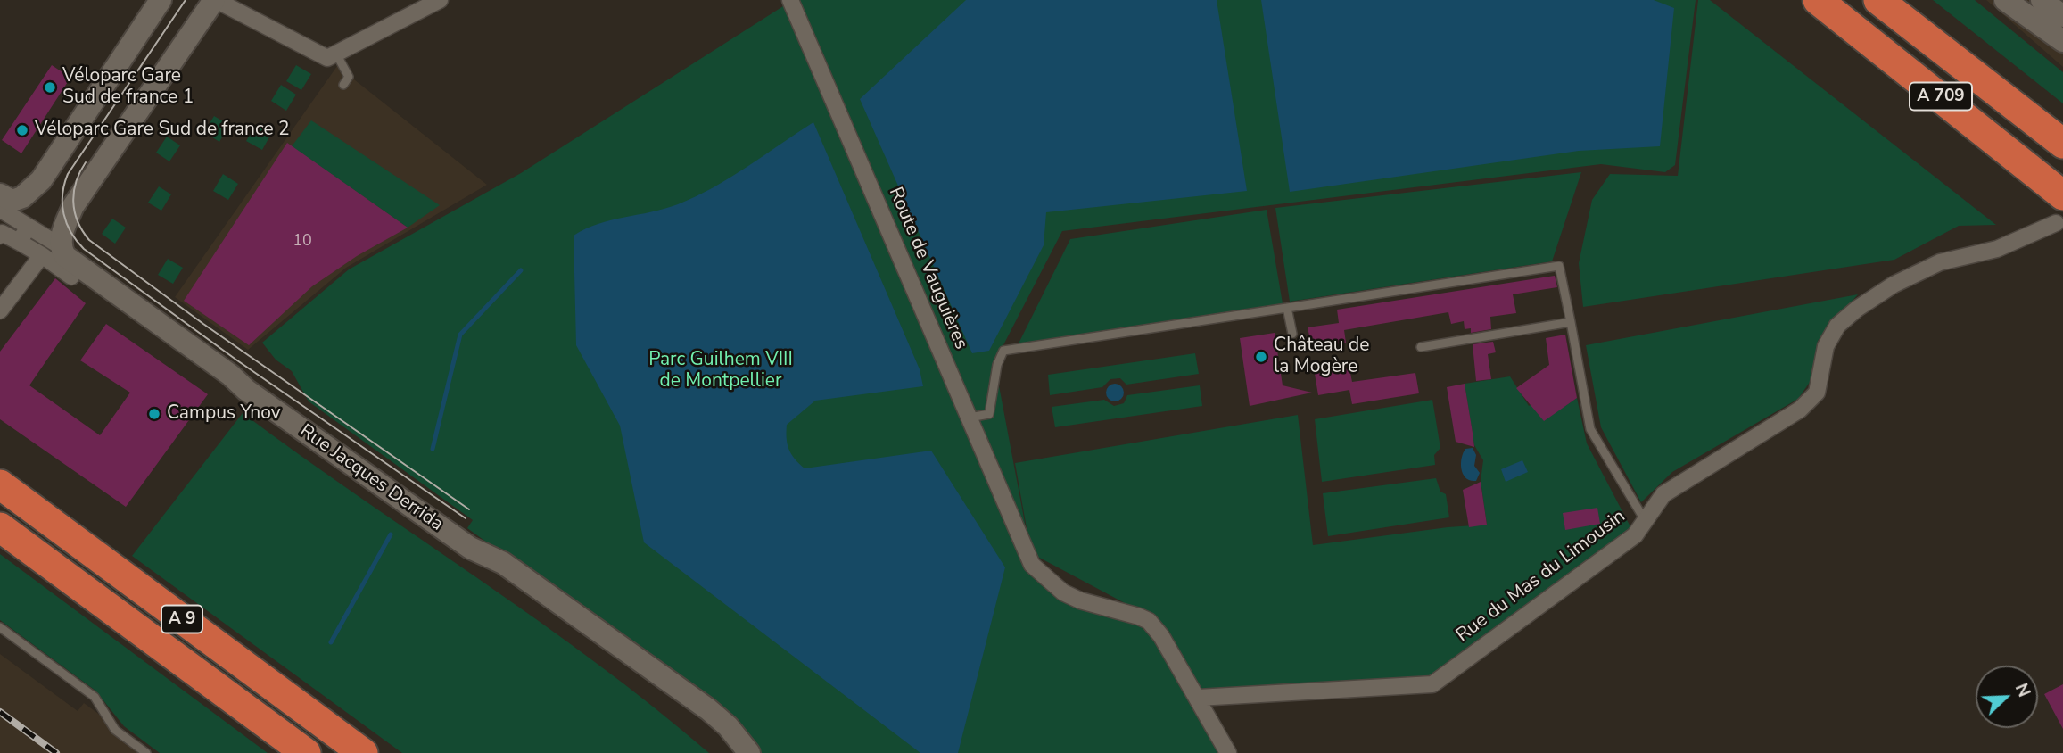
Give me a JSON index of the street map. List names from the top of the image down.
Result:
{
  "streets": {
    "highway": ["A 709", "A 9"],
    "street": ["Route de Vauguières", "Rue Jacques Derrida", "Rue du Mas du Limousin"]
  },
  "crossings": [
    ["A 709", "Rue du Mas du Limousin"],
    ["Route de Vauguières", "Rue du Mas du Limousin"]
  ],
  "parks": ["Parc Guilhem VIII de Montpellier"],
  "places": [
    "Véloparc Gare Sud de france 1",
    "Véloparc Gare Sud de france 2",
    "Château de la Mogère",
    "Campus Ynov"
  ],
  "house_numbers": ["10"],
  "north": "top right"
}
